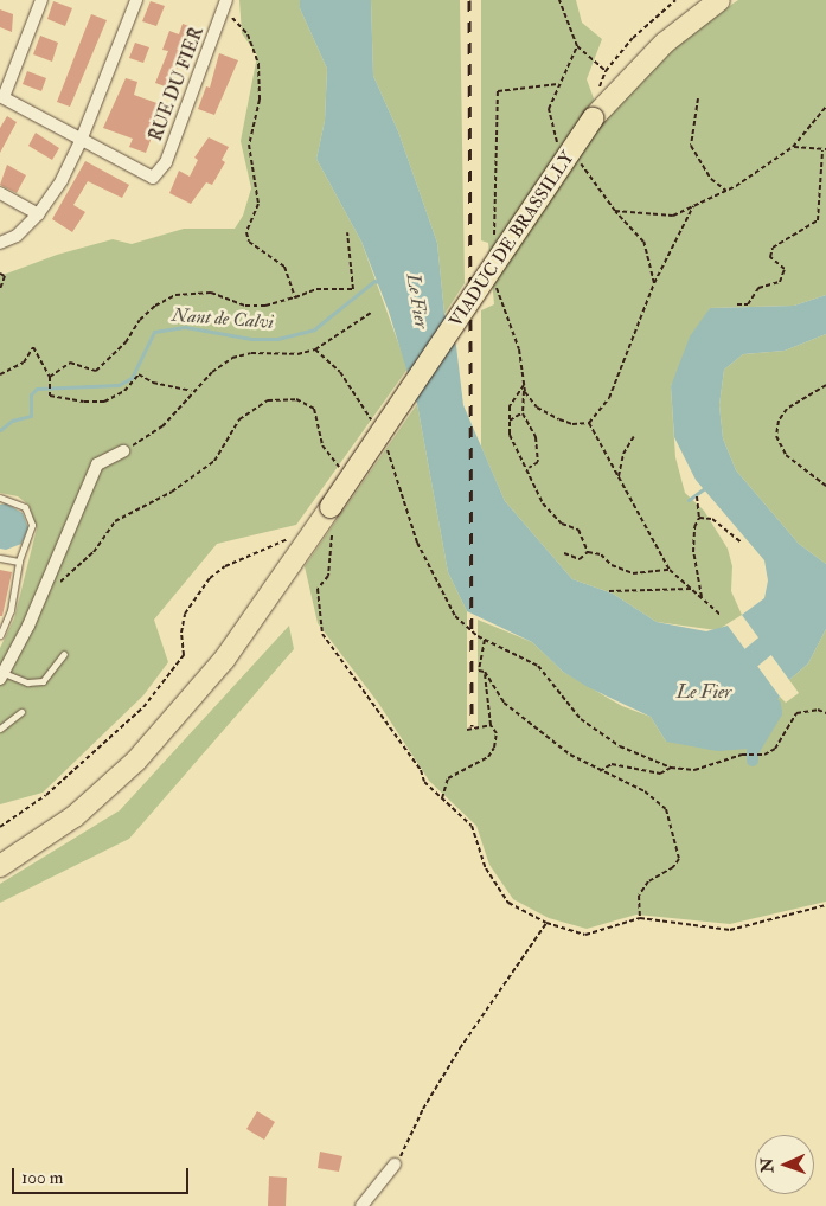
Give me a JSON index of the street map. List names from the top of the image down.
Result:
{
  "streets": {
    "highway": ["VIADUC DE BRASSILLY"],
    "street": ["RUE DU FIER"]
  },
  "water": ["Le Fier", "Nant de Calvi"],
  "scale_bar": "100 m",
  "north": "left"
}
